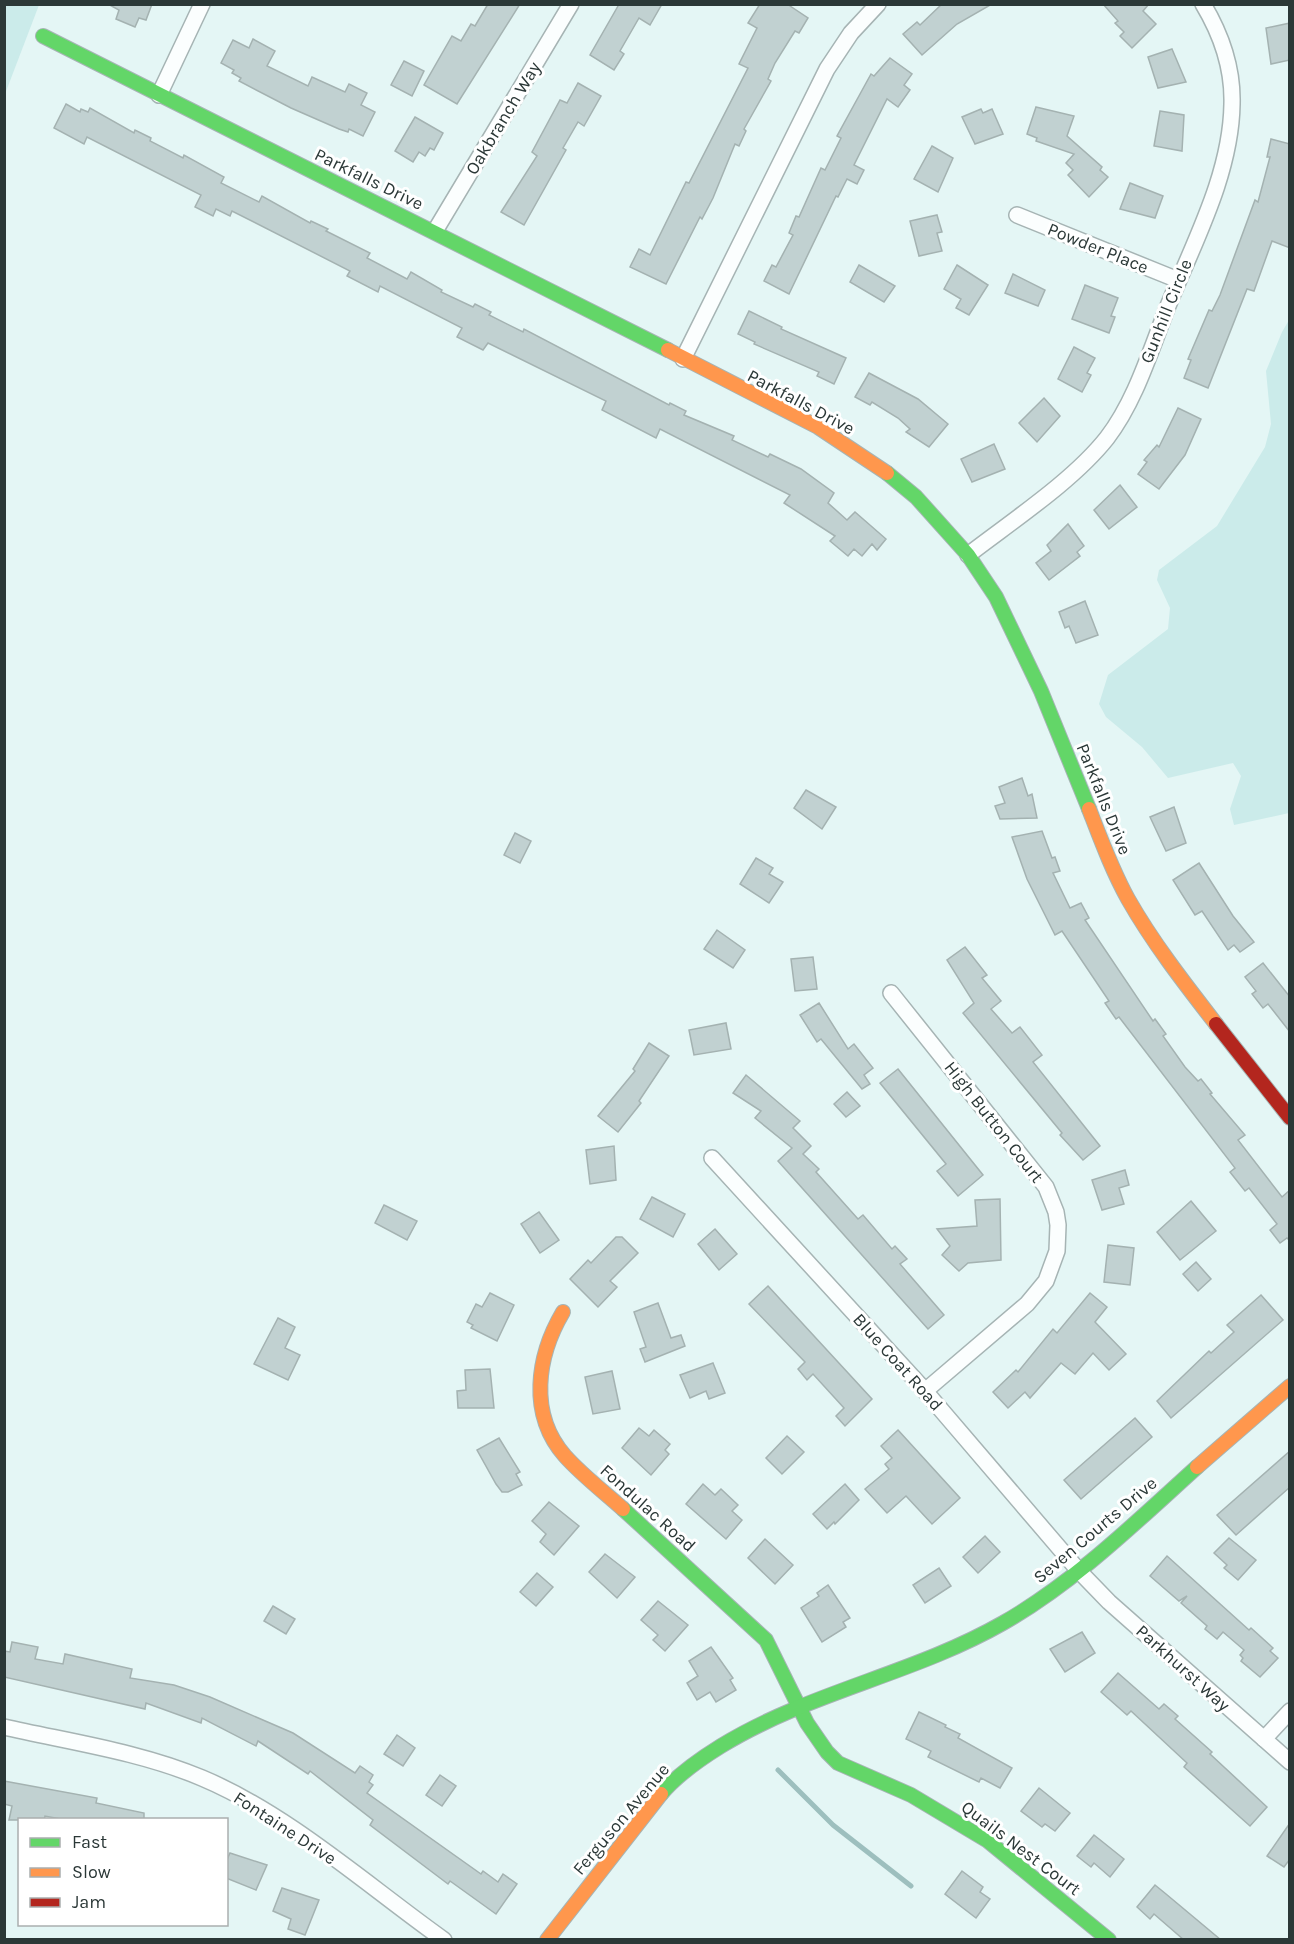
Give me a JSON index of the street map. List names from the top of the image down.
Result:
{
  "streets": {
    "street": [
      "Oakbranch Way",
      "Parkfalls Drive",
      "Powder Place",
      "Gunhill Circle",
      "High Button Court",
      "Blue Coat Road",
      "Fondulac Road",
      "Seven Courts Drive",
      "Parkhurst Way",
      "Ferguson Avenue",
      "Fontaine Drive",
      "Quails Nest Court"
    ]
  },
  "crossings": [
    ["Oakbranch Way", "Parkfalls Drive"],
    ["Parkfalls Drive", "Gunhill Circle"],
    ["Powder Place", "Gunhill Circle"],
    ["High Button Court", "Blue Coat Road"],
    ["Blue Coat Road", "Seven Courts Drive"],
    ["Blue Coat Road", "Parkhurst Way"],
    ["Fondulac Road", "Seven Courts Drive"],
    ["Fondulac Road", "Ferguson Avenue"],
    ["Fondulac Road", "Quails Nest Court"],
    ["Seven Courts Drive", "Parkhurst Way"],
    ["Seven Courts Drive", "Ferguson Avenue"],
    ["Seven Courts Drive", "Quails Nest Court"],
    ["Ferguson Avenue", "Quails Nest Court"]
  ],
  "legend": ["Fast", "Slow", "Jam"]
}
